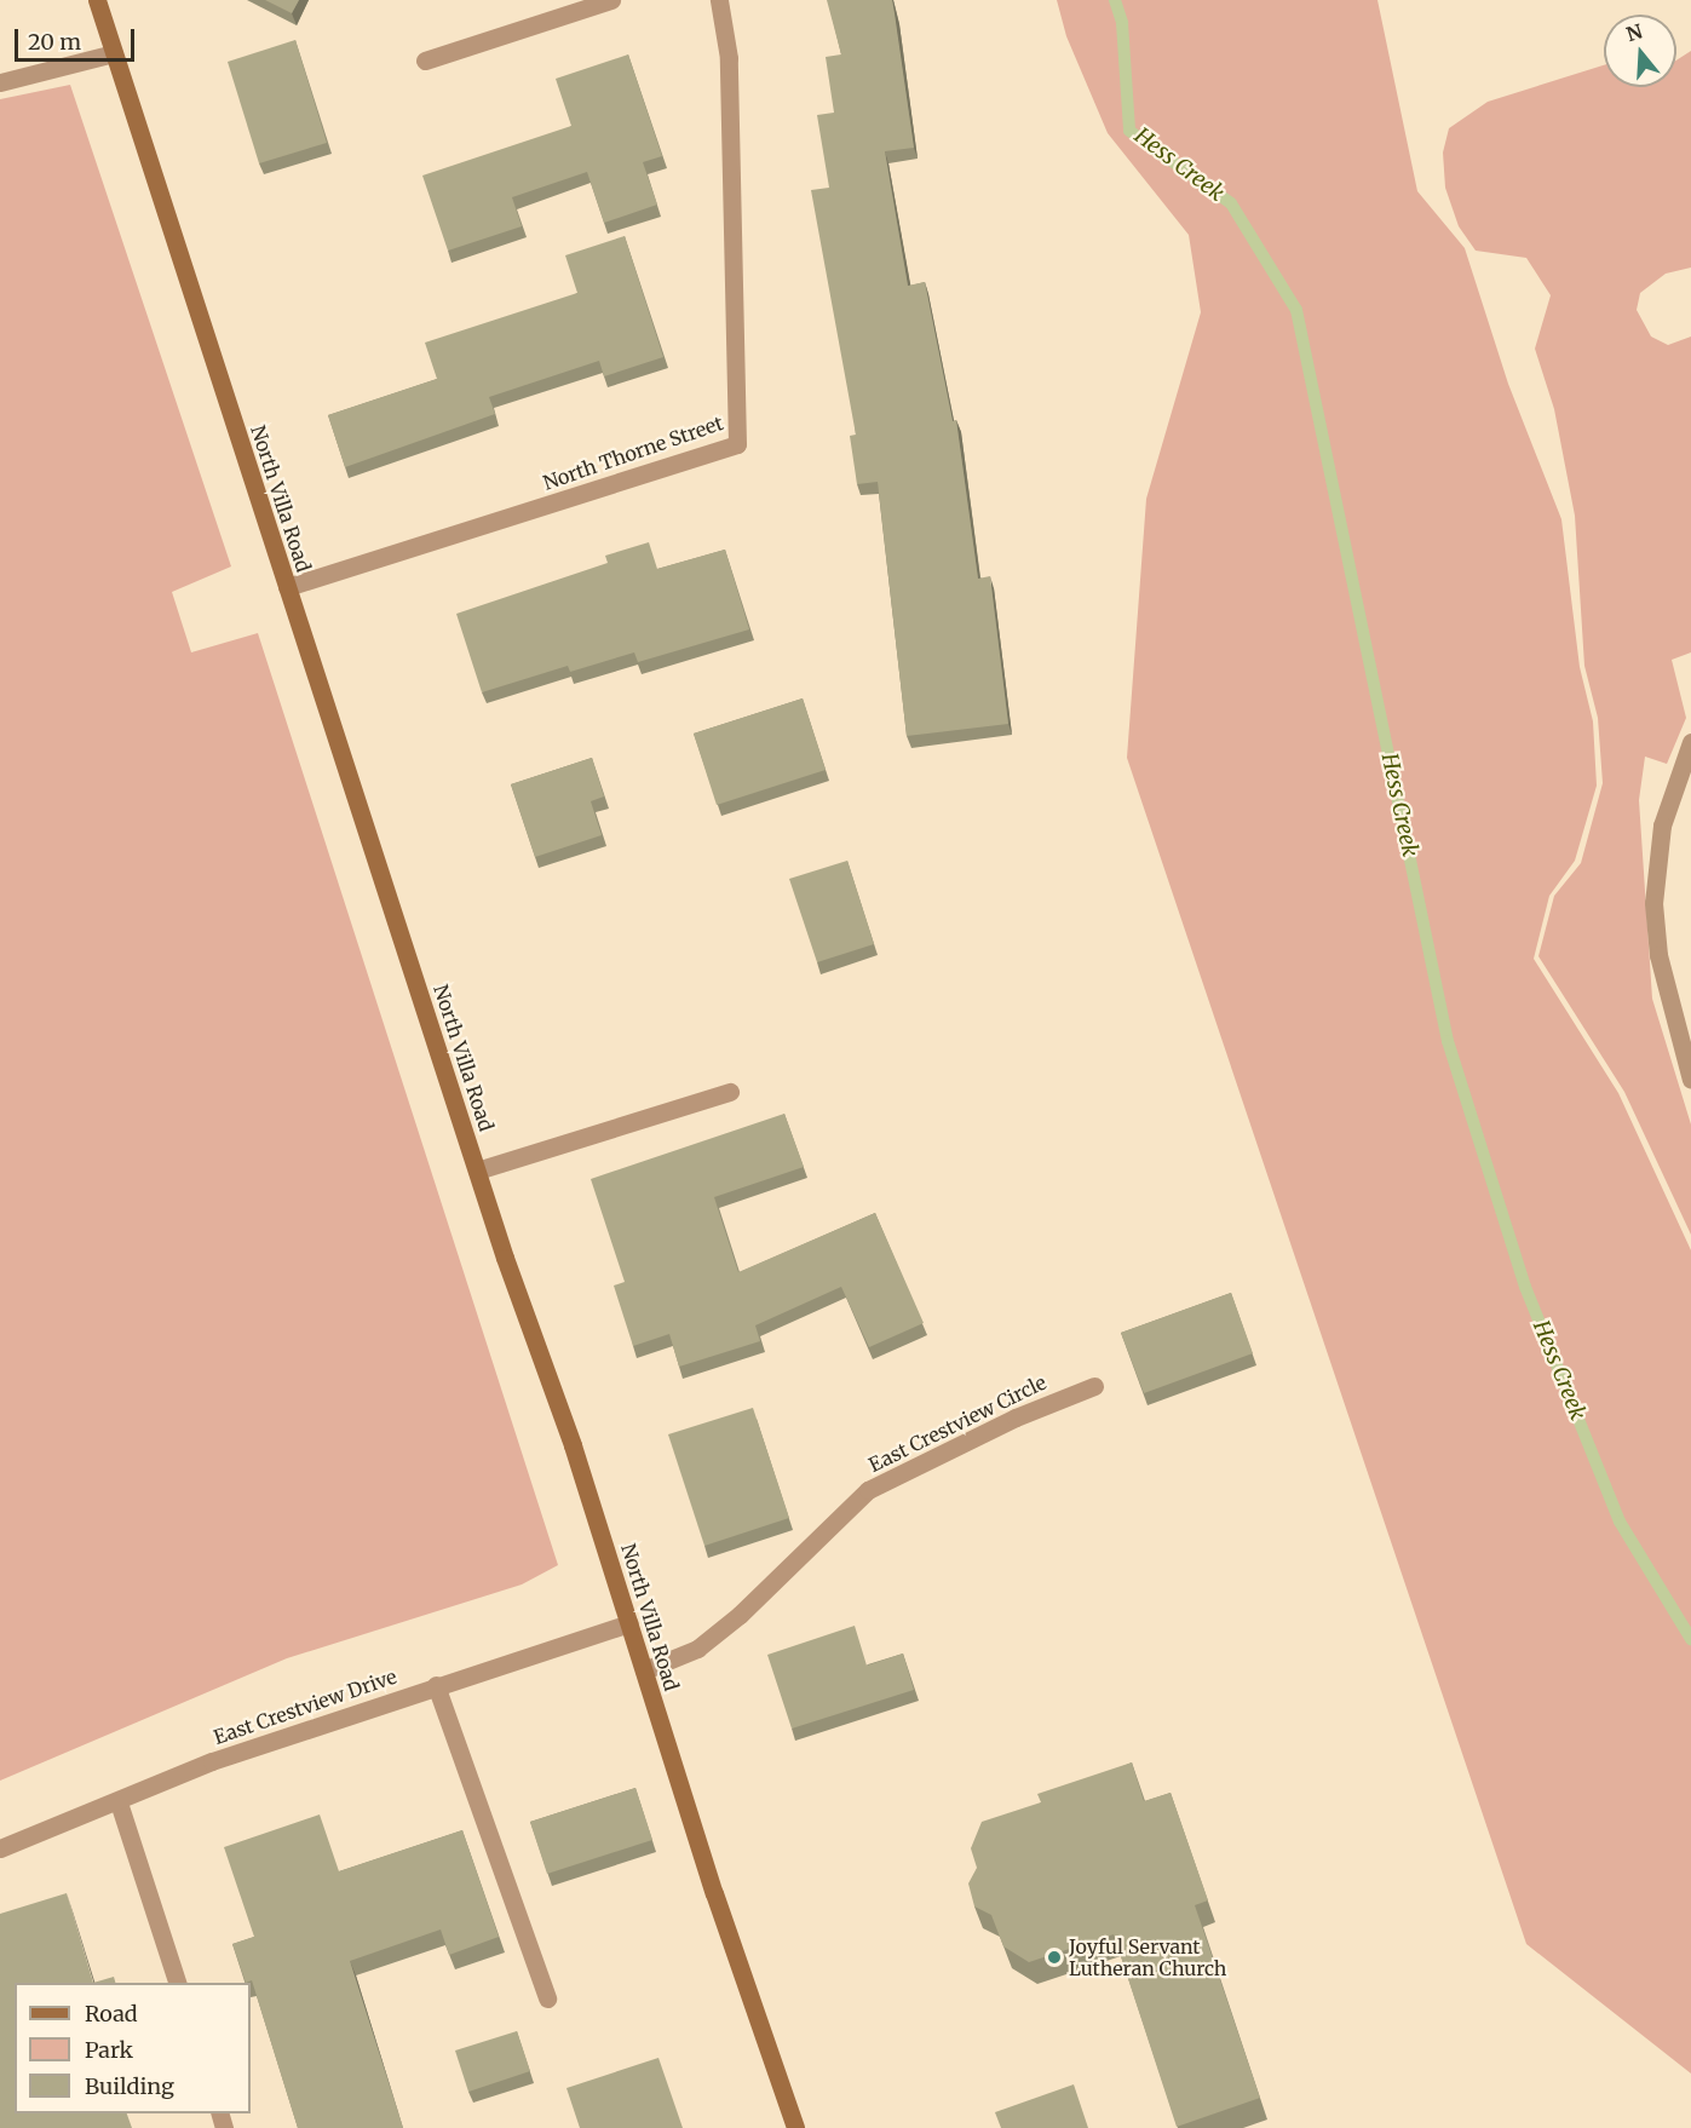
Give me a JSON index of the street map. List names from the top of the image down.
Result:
{
  "streets": {
    "main road": ["North Villa Road"],
    "street": ["North Thorne Street", "East Crestview Circle", "East Crestview Drive"]
  },
  "crossings": [
    ["North Thorne Street", "North Villa Road"],
    ["North Villa Road", "East Crestview Circle"],
    ["North Villa Road", "East Crestview Drive"]
  ],
  "water": ["Hess Creek"],
  "places": ["Joyful Servant Lutheran Church"],
  "legend": ["Road", "Park", "Building"],
  "scale_bar": "20 m",
  "north": "top"
}
